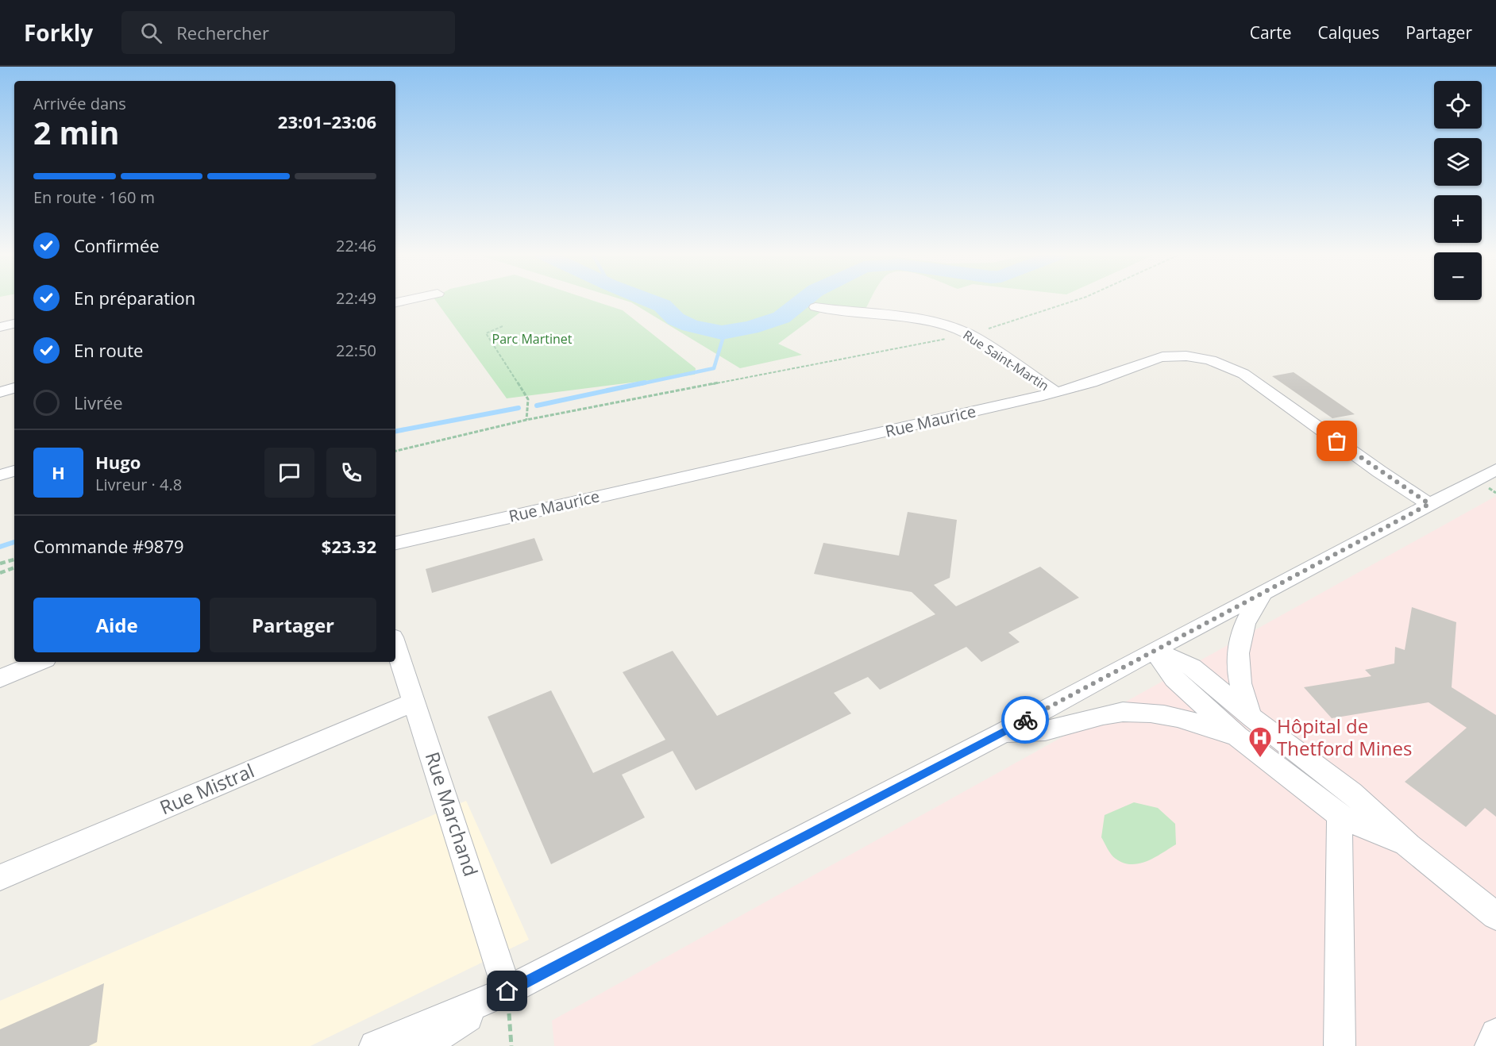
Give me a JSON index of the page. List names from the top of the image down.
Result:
{
  "streets": {
    "street": [
      "Rue Saint-Martin",
      "Rue Maurice",
      "Rue Mistral",
      "Rue Marchand"
    ]
  },
  "crossings": [
    ["Rue Saint-Martin", "Rue Maurice"],
    ["Rue Mistral", "Rue Marchand"]
  ],
  "parks": ["Parc Martinet"],
  "places": {
    "hospital": ["Hôpital de Thetford Mines"]
  },
  "page": {
    "header": "Forkly",
    "search": "Rechercher",
    "nav": ["Carte", "Calques", "Partager"],
    "map_buttons": ["+", "−"],
    "heading": ["2 min", "Arrivée dans", "23:01–23:06"],
    "panel": [
      "Hugo",
      "Livreur · 4.8",
      "Commande #9879",
      "$23.32"
    ],
    "bar": "En route · 160 m",
    "list": [
      ["Confirmée", "22:46"],
      ["En préparation", "22:49"],
      ["En route", "22:50"],
      "Livrée"
    ],
    "round": "H",
    "buttons": ["Aide", "Partager"]
  }
}
